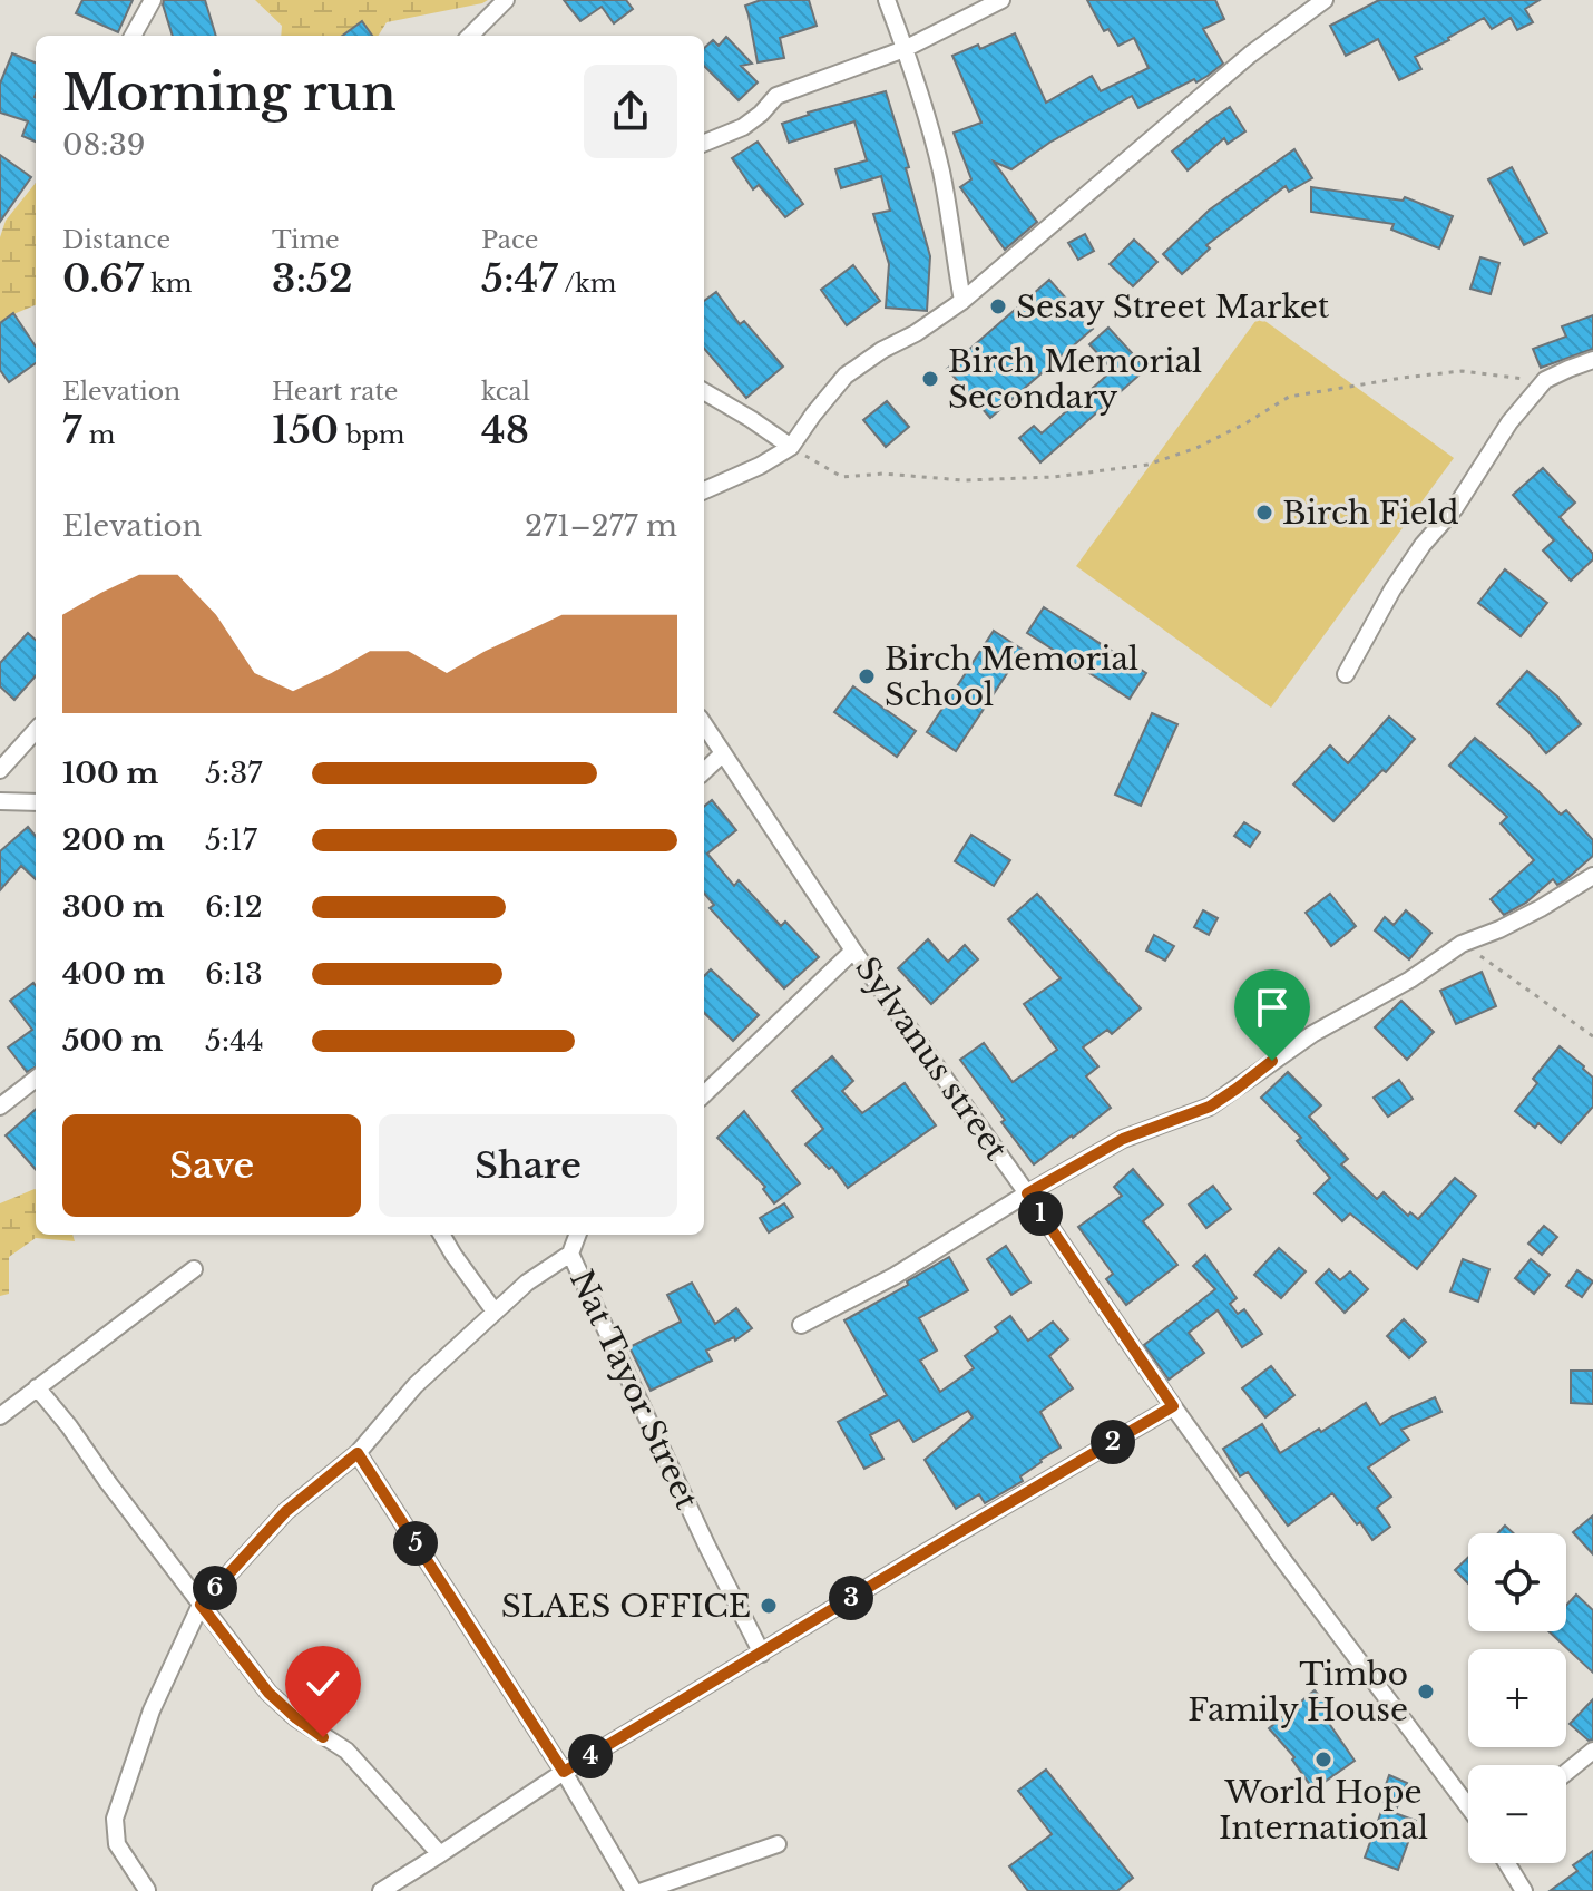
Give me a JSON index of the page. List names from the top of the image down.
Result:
{
  "streets": {
    "street": ["Sylvanus street", "Nat Tayor Street"]
  },
  "places": [
    "Sesay Street Market",
    "Birch Memorial Secondary",
    "Birch Field",
    "Birch Memorial School",
    "SLAES OFFICE",
    "Timbo Family House",
    "World Hope International"
  ],
  "page": {
    "heading": ["Morning run", "08:39"],
    "stats": [
      ["Distance", "0.67 km"],
      ["Time", "3:52"],
      ["Pace", "5:47 /km"],
      ["Elevation", "7 m"],
      ["Heart rate", "150 bpm"],
      ["kcal", "48"]
    ],
    "chart": ["Elevation", "271–277 m"],
    "list": [
      {
        "name": "100 m",
        "note": "5:37"
      },
      {
        "name": "200 m",
        "note": "5:17"
      },
      {
        "name": "300 m",
        "note": "6:12"
      },
      {
        "name": "400 m",
        "note": "6:13"
      },
      {
        "name": "500 m",
        "note": "5:44"
      }
    ],
    "buttons": ["Save", "Share"],
    "pins": [
      "1",
      "2",
      "5",
      "6",
      "3",
      "4"
    ],
    "map_buttons": ["+", "−"]
  }
}
